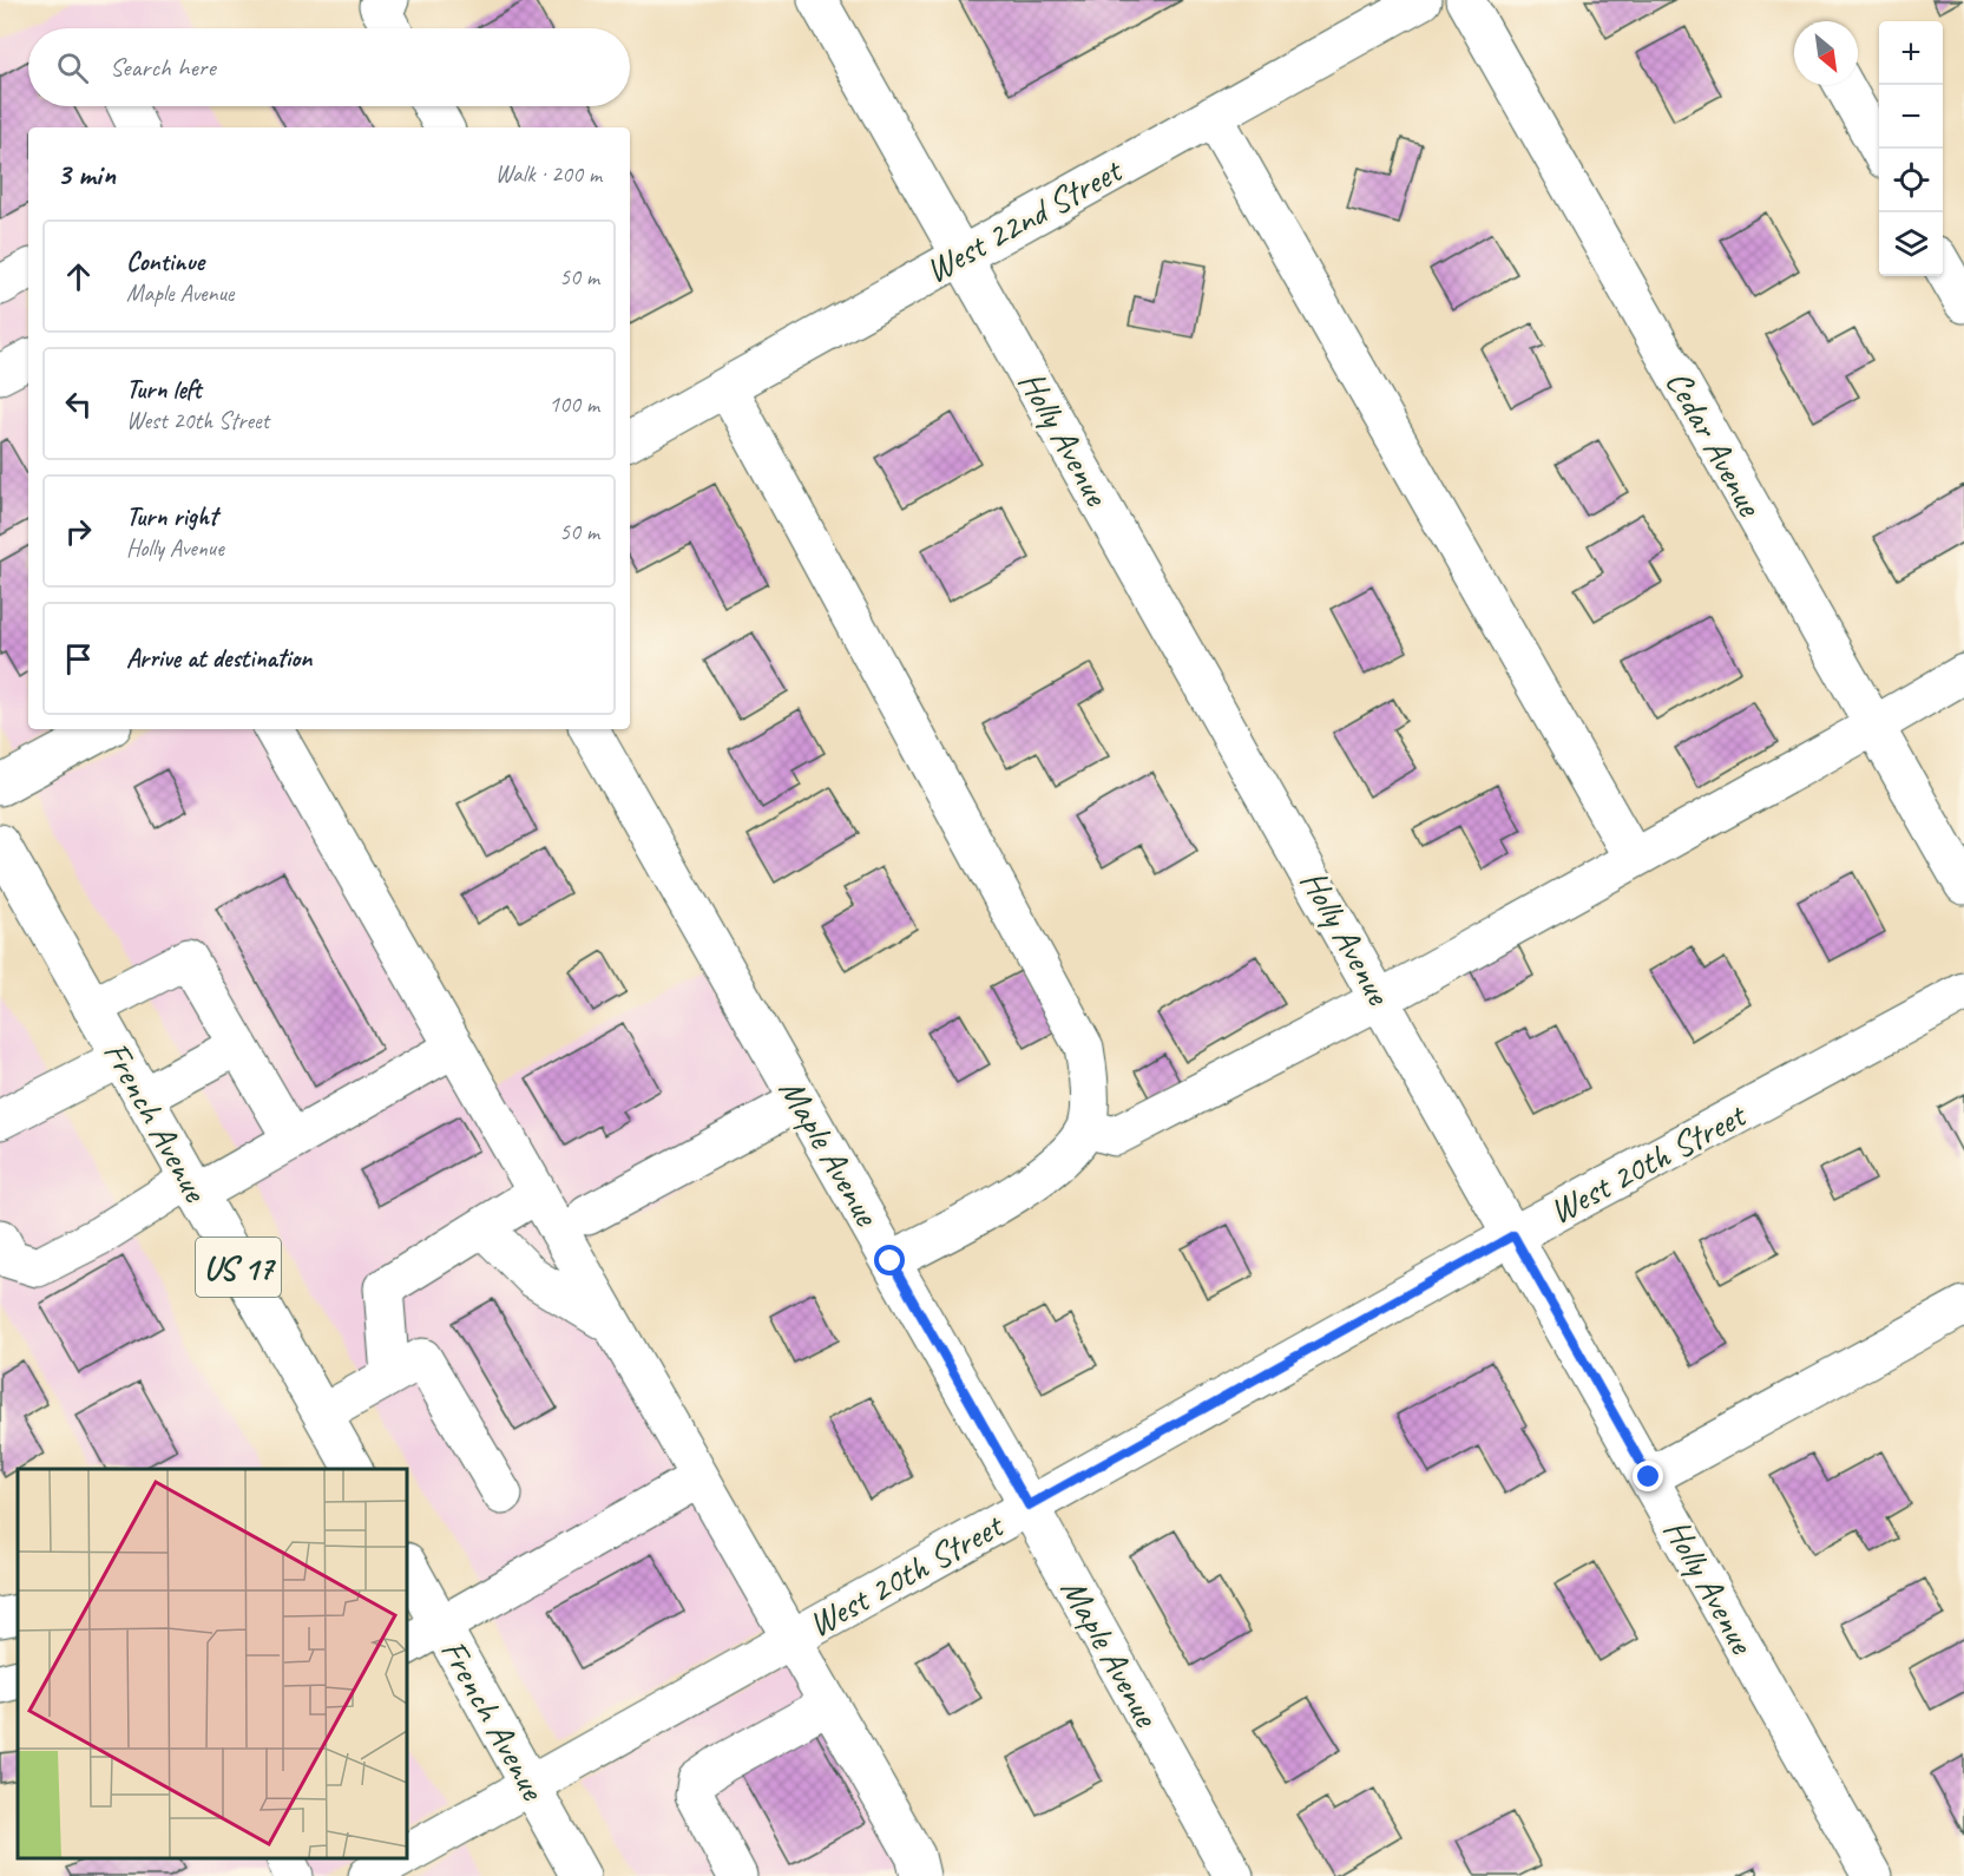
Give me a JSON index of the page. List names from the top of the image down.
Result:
{
  "streets": {
    "street": [
      "West 22nd Street",
      "Holly Avenue",
      "Cedar Avenue",
      "French Avenue",
      "Maple Avenue",
      "West 20th Street",
      "US 17"
    ]
  },
  "crossings": [
    ["West 22nd Street", "Holly Avenue"],
    ["Holly Avenue", "West 20th Street"],
    ["French Avenue", "West 20th Street"],
    ["Maple Avenue", "West 20th Street"]
  ],
  "north": "bottom right",
  "page": {
    "map_buttons": ["+", "−"],
    "search": "Search here",
    "heading": ["3 min", "Walk · 200 m"],
    "list": [
      ["Continue", "Maple Avenue", "50 m"],
      ["Turn left", "West 20th Street", "100 m"],
      ["Turn right", "Holly Avenue", "50 m"],
      "Arrive at destination"
    ]
  }
}
